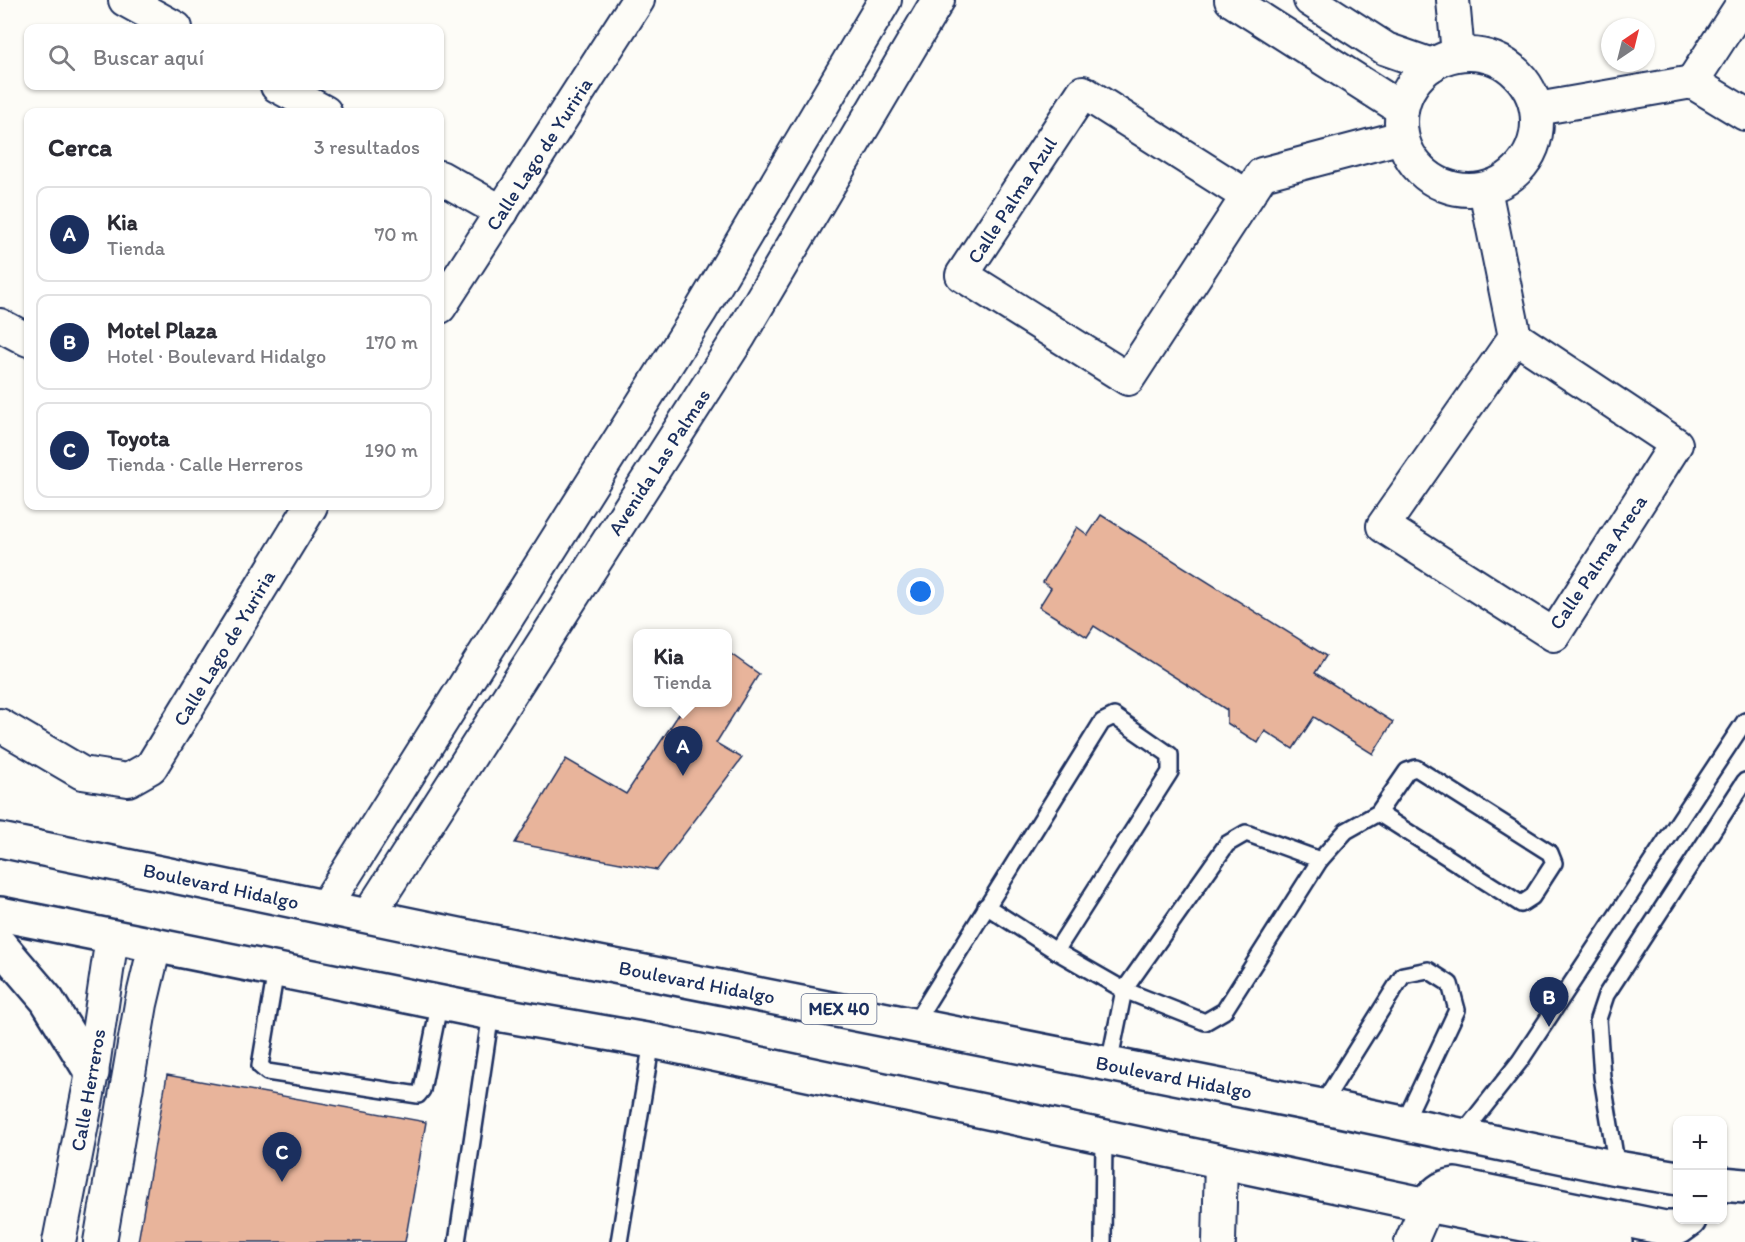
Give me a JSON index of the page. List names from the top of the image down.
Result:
{
  "streets": {
    "main road": ["Boulevard Hidalgo", "MEX 40"],
    "street": [
      "Calle Lago de Yuriria",
      "Calle Palma Azul",
      "Avenida Las Palmas",
      "Calle Palma Areca",
      "Calle Herreros"
    ]
  },
  "crossings": [
    ["Avenida Las Palmas", "Boulevard Hidalgo"]
  ],
  "north": "top right",
  "page": {
    "search": "Buscar aquí",
    "heading": ["Cerca", "3 resultados"],
    "list": [
      {
        "mark": "A",
        "name": "Kia",
        "note": "Tienda",
        "value": "70 m"
      },
      {
        "mark": "B",
        "name": "Motel Plaza",
        "note": "Hotel · Boulevard Hidalgo",
        "value": "170 m"
      },
      {
        "mark": "C",
        "name": "Toyota",
        "note": "Tienda · Calle Herreros",
        "value": "190 m"
      }
    ],
    "popup": ["Kia", "Tienda"],
    "pins": ["A", "B", "C"],
    "map_buttons": ["+", "−"]
  }
}
